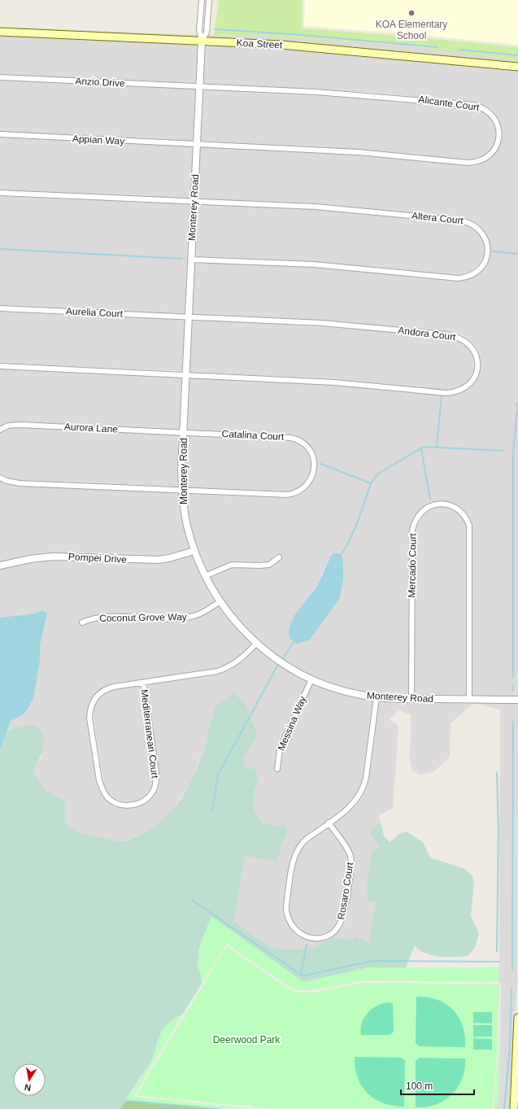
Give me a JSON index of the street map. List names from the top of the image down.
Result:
{
  "streets": {
    "main road": ["Koa Street"],
    "street": [
      "Anzio Drive",
      "Alicante Court",
      "Appian Way",
      "Monterey Road",
      "Altera Court",
      "Aurelia Court",
      "Andora Court",
      "Aurora Lane",
      "Catalina Court",
      "Pompei Drive",
      "Mercado Court",
      "Coconut Grove Way",
      "Messina Way",
      "Mediterranean Court",
      "Rosaro Court"
    ]
  },
  "crossings": [
    ["Koa Street", "Monterey Road"],
    ["Anzio Drive", "Alicante Court"],
    ["Anzio Drive", "Monterey Road"],
    ["Alicante Court", "Appian Way"],
    ["Alicante Court", "Monterey Road"],
    ["Appian Way", "Monterey Road"],
    ["Monterey Road", "Altera Court"],
    ["Monterey Road", "Aurelia Court"],
    ["Monterey Road", "Andora Court"],
    ["Monterey Road", "Aurora Lane"],
    ["Monterey Road", "Catalina Court"],
    ["Monterey Road", "Pompei Drive"],
    ["Monterey Road", "Mercado Court"],
    ["Monterey Road", "Coconut Grove Way"],
    ["Monterey Road", "Messina Way"],
    ["Monterey Road", "Mediterranean Court"],
    ["Monterey Road", "Rosaro Court"],
    ["Aurelia Court", "Andora Court"],
    ["Aurora Lane", "Catalina Court"]
  ],
  "parks": ["Deerwood Park"],
  "places": ["KOA Elementary School"],
  "scale_bar": "100 m",
  "north": "bottom"
}
